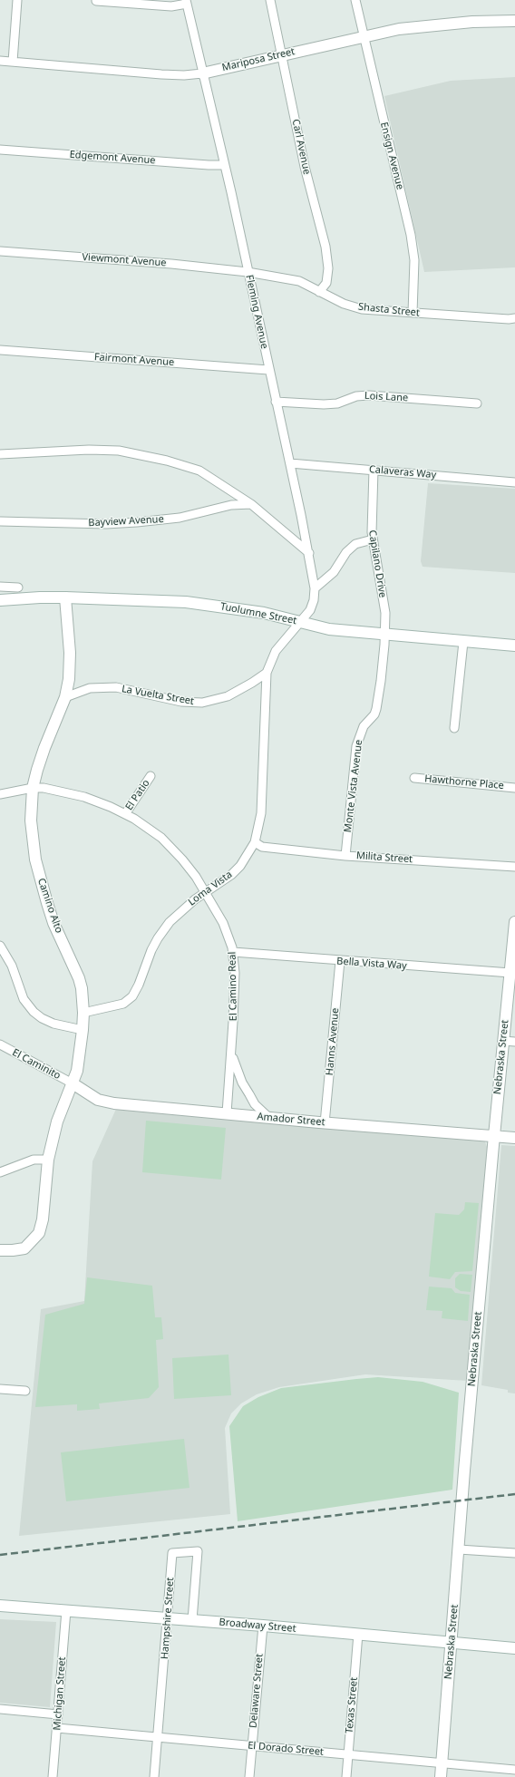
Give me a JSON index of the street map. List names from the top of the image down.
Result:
{
  "streets": {
    "street": [
      "Mariposa Street",
      "Carl Avenue",
      "Ensign Avenue",
      "Edgemont Avenue",
      "Viewmont Avenue",
      "Shasta Street",
      "Fleming Avenue",
      "Fairmont Avenue",
      "Lois Lane",
      "Calaveras Way",
      "Bayview Avenue",
      "Capilano Drive",
      "Tuolumne Street",
      "La Vuelta Street",
      "Hawthorne Place",
      "Monte Vista Avenue",
      "El Patio",
      "Milita Street",
      "Loma Vista",
      "Camino Alto",
      "Bella Vista Way",
      "El Camino Real",
      "Hanns Avenue",
      "Nebraska Street",
      "El Caminito",
      "Amador Street",
      "Hampshire Street",
      "Broadway Street",
      "Delaware Street",
      "Michigan Street",
      "Texas Street",
      "El Dorado Street"
    ]
  },
  "crossings": [
    ["Mariposa Street", "Carl Avenue"],
    ["Mariposa Street", "Ensign Avenue"],
    ["Mariposa Street", "Fleming Avenue"],
    ["Carl Avenue", "Shasta Street"],
    ["Ensign Avenue", "Shasta Street"],
    ["Edgemont Avenue", "Fleming Avenue"],
    ["Viewmont Avenue", "Shasta Street"],
    ["Viewmont Avenue", "Fleming Avenue"],
    ["Shasta Street", "Fleming Avenue"],
    ["Fleming Avenue", "Fairmont Avenue"],
    ["Fleming Avenue", "Lois Lane"],
    ["Fleming Avenue", "Calaveras Way"],
    ["Fleming Avenue", "Tuolumne Street"],
    ["Fleming Avenue", "Loma Vista"],
    ["Calaveras Way", "Capilano Drive"],
    ["Capilano Drive", "Tuolumne Street"],
    ["Capilano Drive", "Monte Vista Avenue"],
    ["Tuolumne Street", "Monte Vista Avenue"],
    ["Tuolumne Street", "Loma Vista"],
    ["Tuolumne Street", "Camino Alto"],
    ["La Vuelta Street", "Loma Vista"],
    ["La Vuelta Street", "Camino Alto"],
    ["Monte Vista Avenue", "Milita Street"],
    ["El Patio", "El Camino Real"],
    ["Milita Street", "Loma Vista"],
    ["Loma Vista", "Camino Alto"],
    ["Loma Vista", "El Camino Real"],
    ["Camino Alto", "El Camino Real"],
    ["Camino Alto", "El Caminito"],
    ["Camino Alto", "Amador Street"],
    ["Bella Vista Way", "El Camino Real"],
    ["Bella Vista Way", "Hanns Avenue"],
    ["Bella Vista Way", "Nebraska Street"],
    ["El Camino Real", "Amador Street"],
    ["Hanns Avenue", "Amador Street"],
    ["Nebraska Street", "Amador Street"],
    ["Nebraska Street", "Broadway Street"],
    ["Nebraska Street", "El Dorado Street"],
    ["El Caminito", "Amador Street"],
    ["Hampshire Street", "Broadway Street"],
    ["Hampshire Street", "El Dorado Street"],
    ["Broadway Street", "Delaware Street"],
    ["Broadway Street", "Michigan Street"],
    ["Broadway Street", "Texas Street"],
    ["Delaware Street", "El Dorado Street"],
    ["Michigan Street", "El Dorado Street"],
    ["Texas Street", "El Dorado Street"]
  ]
}
